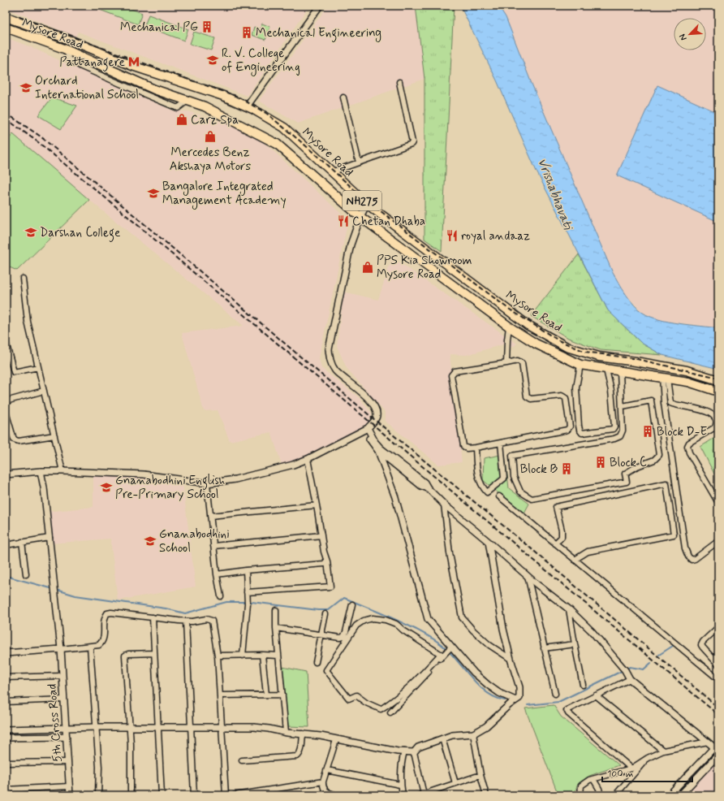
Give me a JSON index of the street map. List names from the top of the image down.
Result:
{
  "streets": {
    "highway": ["Mysore Road", "NH275"],
    "street": ["5th Cross Road"]
  },
  "water": ["Vrishabhavati"],
  "places": {
    "building": [
      "Mechanical PG",
      "Mechanical Engineering",
      "Block D-E",
      "Block C",
      "Block B"
    ],
    "school or university": [
      "R. V. College of Engineering",
      "Orchard International School",
      "Bangalore Integrated Management Academy",
      "Darshan College",
      "Gnanabodhini English Pre-Primary School",
      "Gnanabodhini School"
    ],
    "metro station": ["Pattanagere"],
    "shop": ["Carz Spa", "Mercedes Benz Akshaya Motors", "PPS Kia Showroom Mysore Road"],
    "restaurant": ["Chetan Dhaba", "royal andaaz"]
  },
  "scale_bar": "100 m",
  "north": "bottom left"
}
